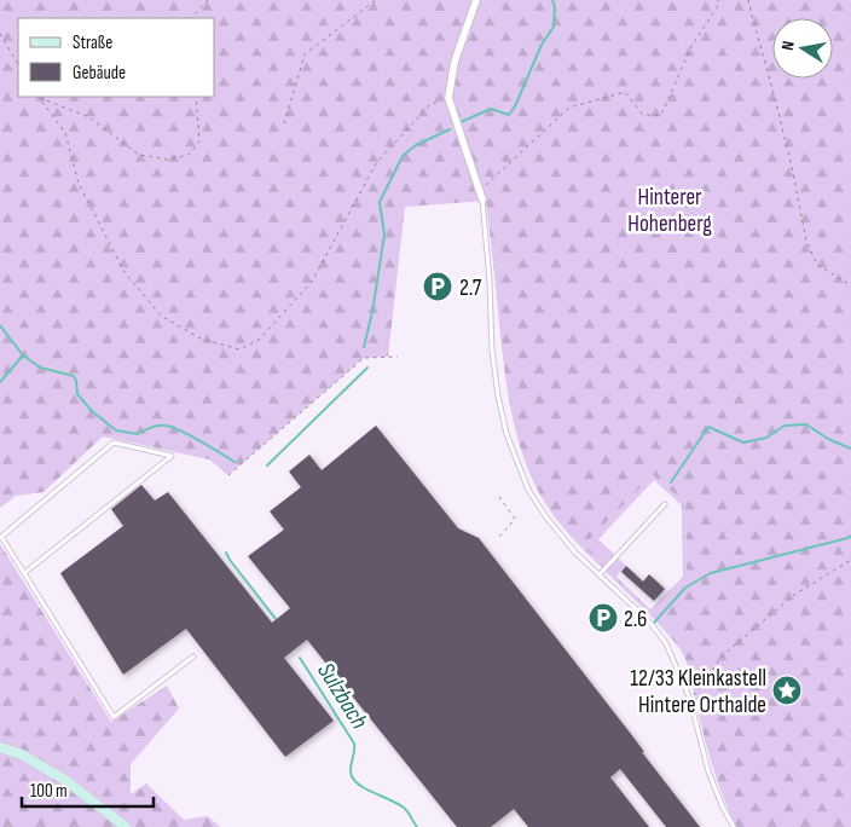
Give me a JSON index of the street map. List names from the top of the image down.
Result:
{
  "water": ["Sulzbach"],
  "parks": ["Hinterer Hohenberg"],
  "places": {
    "parking": ["2.7", "2.6"],
    "place": ["12/33 Kleinkastell Hintere Orthalde"]
  },
  "legend": ["Straße", "Gebäude"],
  "scale_bar": "100 m",
  "north": "left"
}
